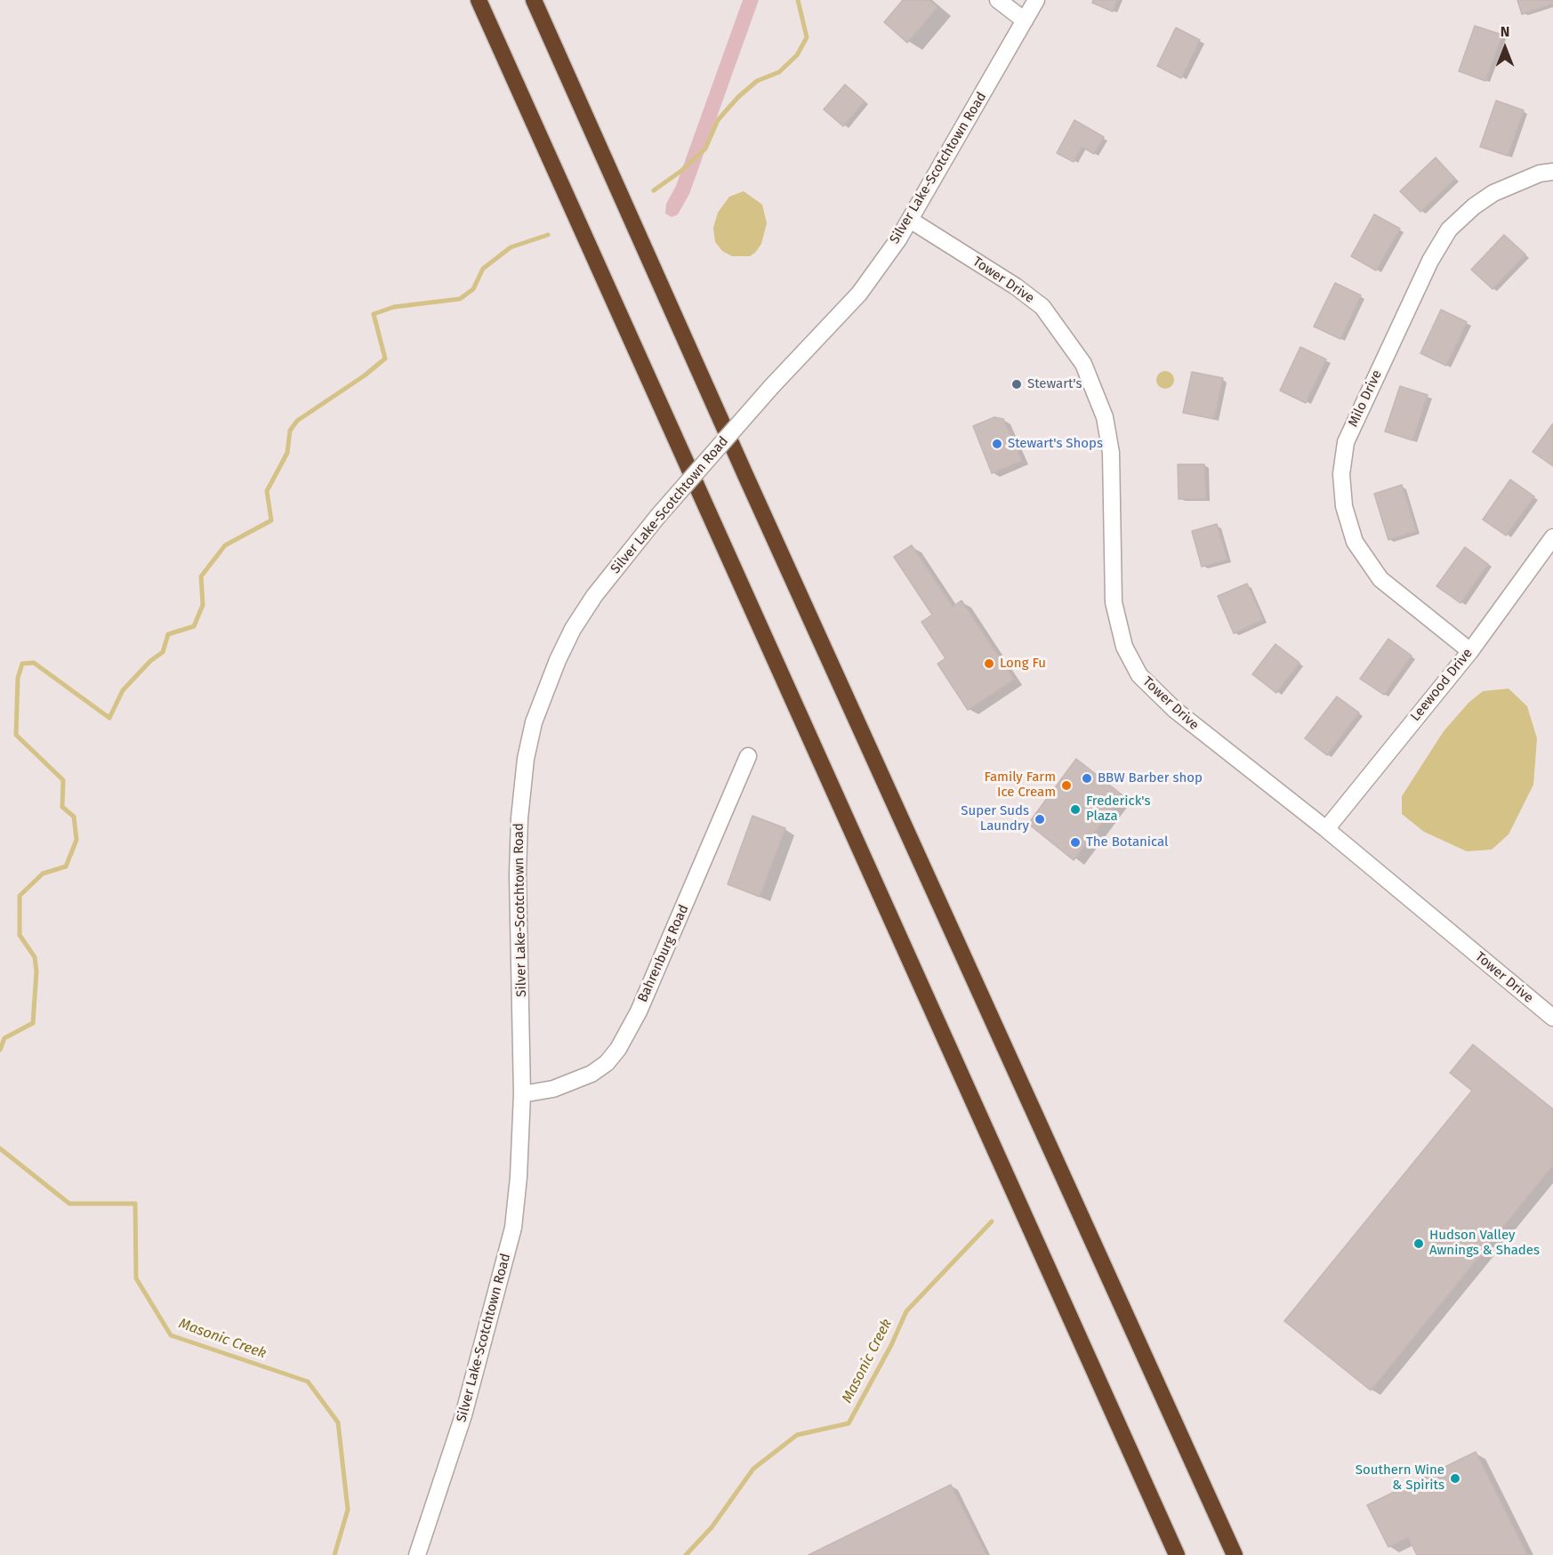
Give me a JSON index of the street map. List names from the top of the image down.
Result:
{
  "streets": {
    "street": [
      "Silver Lake-Scotchtown Road",
      "Tower Drive",
      "Milo Drive",
      "Leewood Drive",
      "Bahrenburg Road"
    ]
  },
  "crossings": [
    ["Silver Lake-Scotchtown Road", "Tower Drive"],
    ["Silver Lake-Scotchtown Road", "Bahrenburg Road"],
    ["Tower Drive", "Leewood Drive"],
    ["Milo Drive", "Leewood Drive"]
  ],
  "water": ["Masonic Creek"],
  "places": [
    "Stewart's",
    "Stewart's Shops",
    "Long Fu",
    "BBW Barber shop",
    "Family Farm Ice Cream",
    "Frederick's Plaza",
    "Super Suds Laundry",
    "The Botanical",
    "Hudson Valley Awnings & Shades",
    "Southern Wine & Spirits"
  ],
  "north": "top"
}
